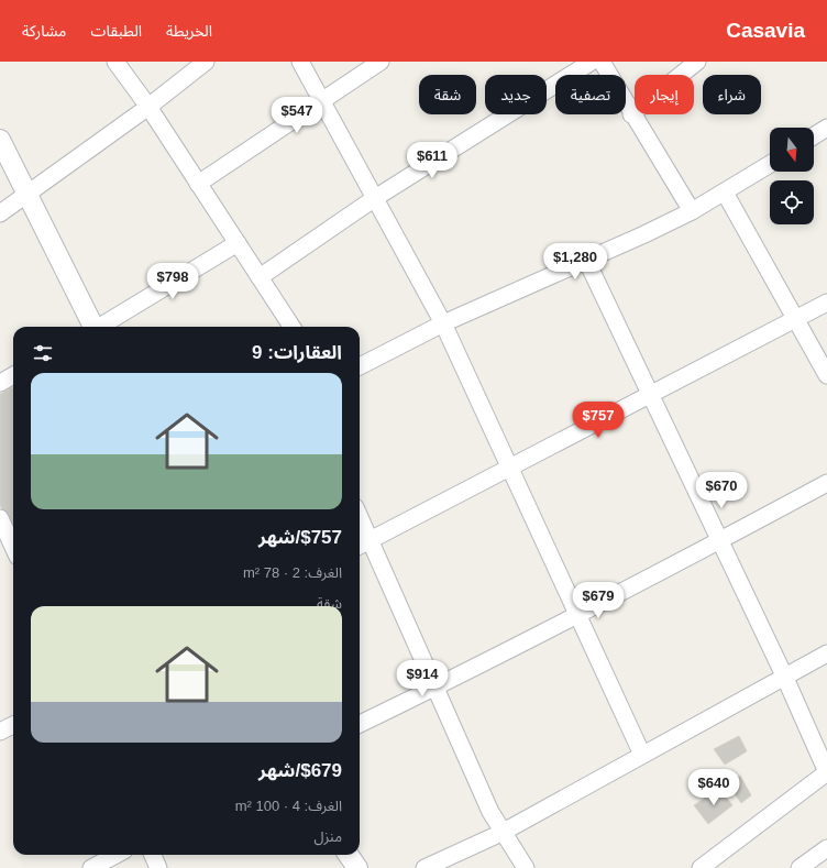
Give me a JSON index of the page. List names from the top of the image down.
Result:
{
  "north": "bottom",
  "page": {
    "header": "Casavia",
    "nav": ["الخريطة", "الطبقات", "مشاركة"],
    "chip": [
      "شراء",
      "إيجار",
      "تصفية",
      "جديد",
      "شقة"
    ],
    "price": [
      "$547",
      "$611",
      "$1,280",
      "$798",
      "$757",
      "$670",
      "$679",
      "$914",
      "$640"
    ],
    "heading": "العقارات: 9",
    "list": [
      {
        "name": "$757/شهر",
        "note": "الغرف: 2 · 78 m² · شقة"
      },
      {
        "name": "$679/شهر",
        "note": "الغرف: 4 · 100 m² · منزل"
      }
    ]
  }
}
